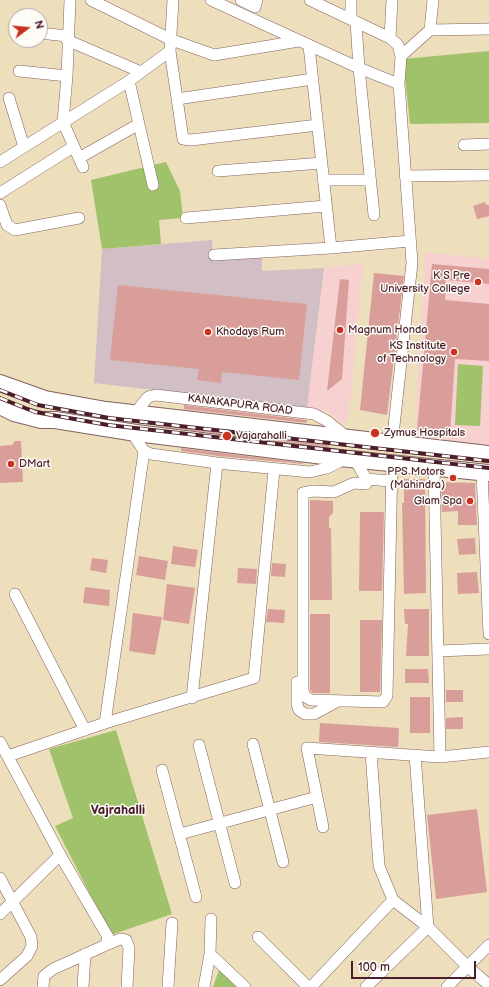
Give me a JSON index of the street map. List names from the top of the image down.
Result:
{
  "streets": {
    "highway": ["KANAKAPURA ROAD"]
  },
  "districts": ["Vajrahalli"],
  "places": [
    "K S Pre University College",
    "Magnum Honda",
    "Khodays Rum",
    "KS Institute of Technology",
    "Zymus Hospitals",
    "Vajarahalli",
    "DMart",
    "PPS Motors (Mahindra)",
    "Glam Spa"
  ],
  "scale_bar": "100 m",
  "north": "right"
}
